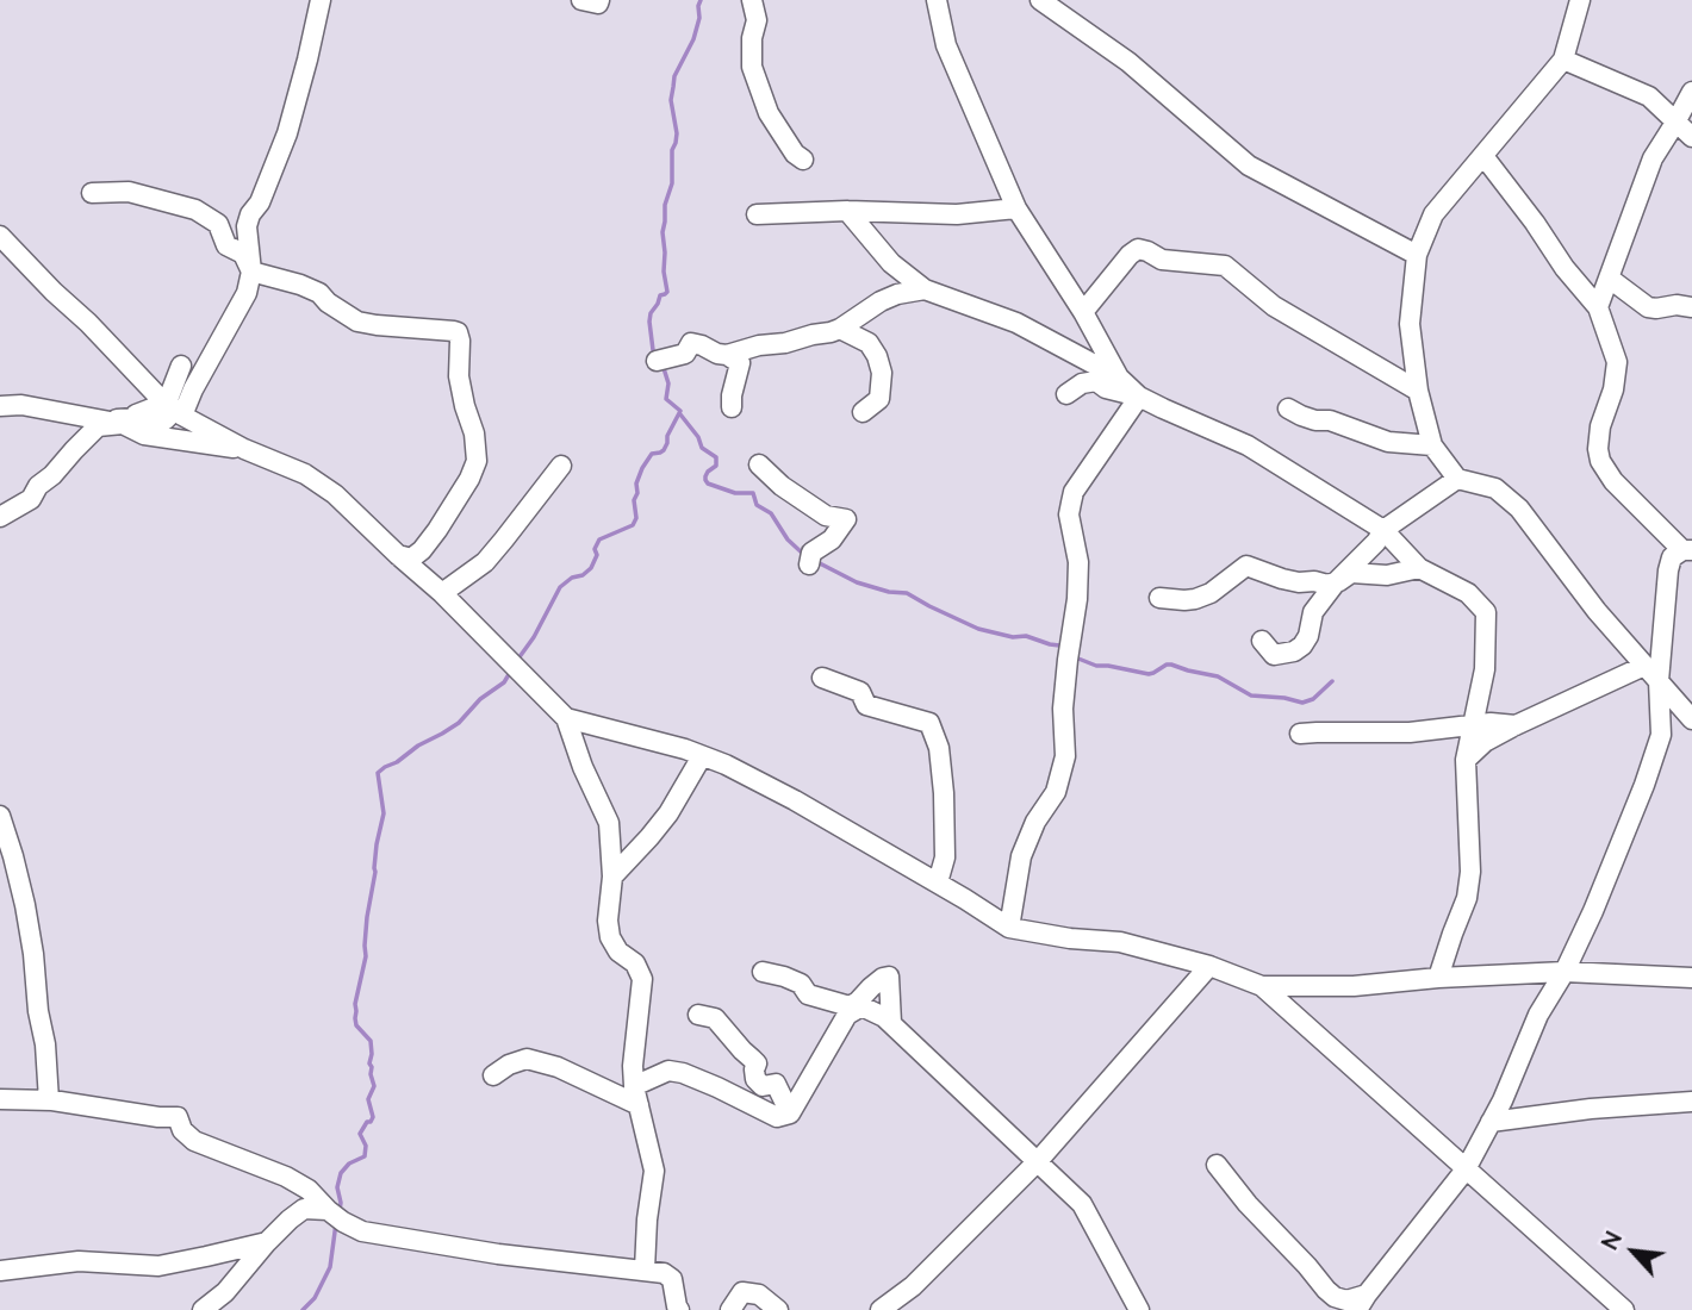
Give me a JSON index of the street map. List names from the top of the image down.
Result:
{
  "north": "top left"
}
